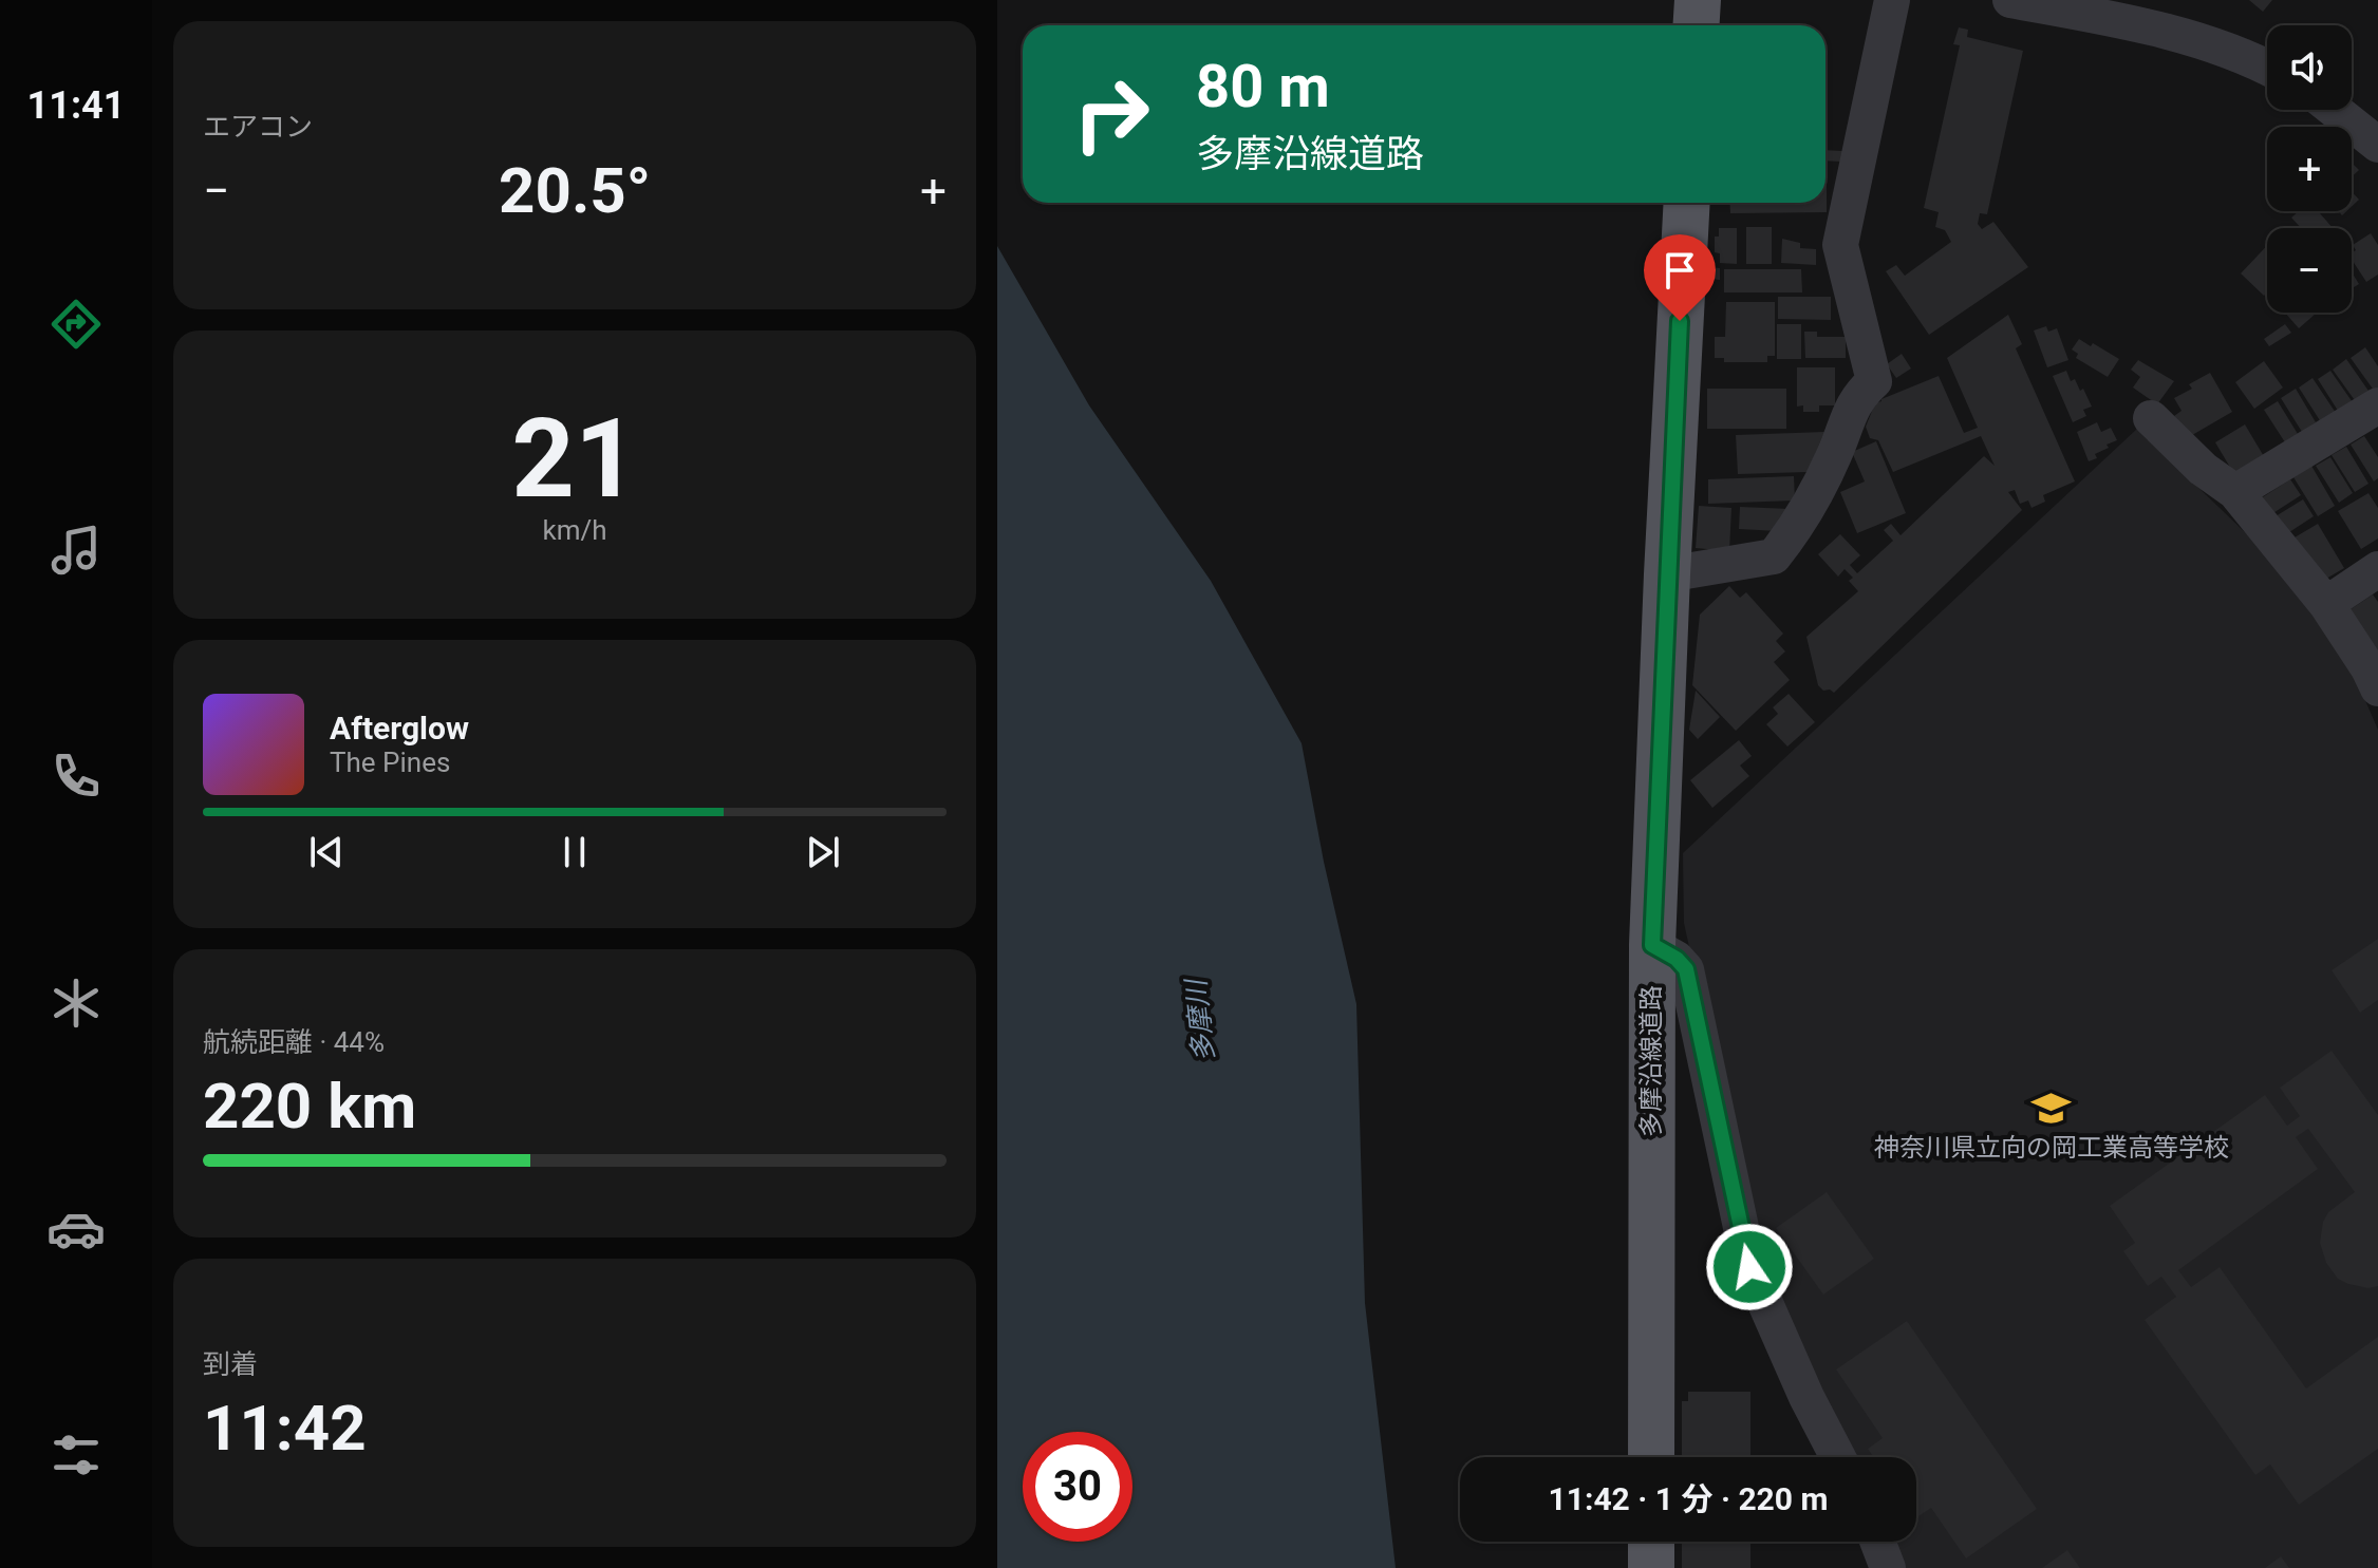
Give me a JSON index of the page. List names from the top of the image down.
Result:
{
  "streets": {
    "main road": ["多摩沿線道路"]
  },
  "water": ["多摩川"],
  "places": {
    "school or university": ["神奈川県立向の岡工業高等学校"]
  },
  "page": {
    "tabs": "11:41",
    "tile": [
      "エアコン",
      ["21", "km/h"],
      ["航続距離 · 44%", "220 km"],
      ["到着", "11:42"]
    ],
    "map_buttons": ["+", "−"],
    "turn": ["80 m", "多摩沿線道路"],
    "heat": ["−", "20.5°", "+"],
    "song": ["Afterglow", "The Pines"],
    "limit": "30",
    "trip": "11:42 · 1 分 · 220 m"
  }
}
